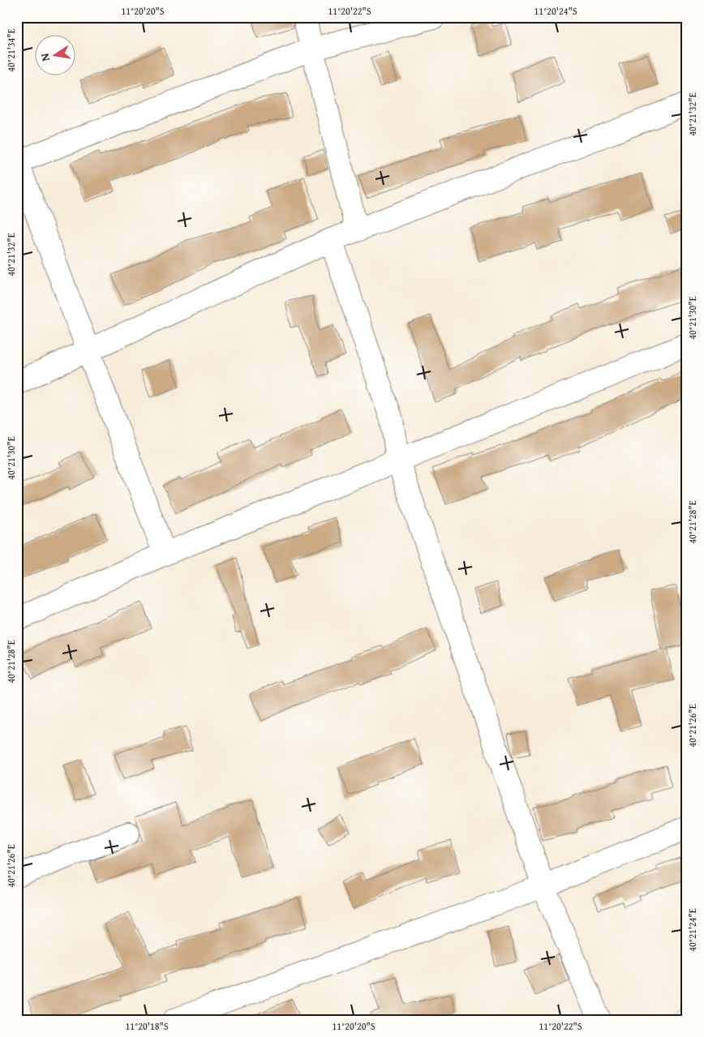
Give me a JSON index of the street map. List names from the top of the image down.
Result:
{
  "north": "left",
  "coordinates": [
    "11°20'20\"S",
    "11°20'22\"S",
    "11°20'24\"S",
    "40°21'34\"E",
    "40°21'32\"E",
    "40°21'30\"E",
    "40°21'28\"E",
    "40°21'26\"E",
    "40°21'24\"E",
    "11°20'18\"S"
  ]
}
